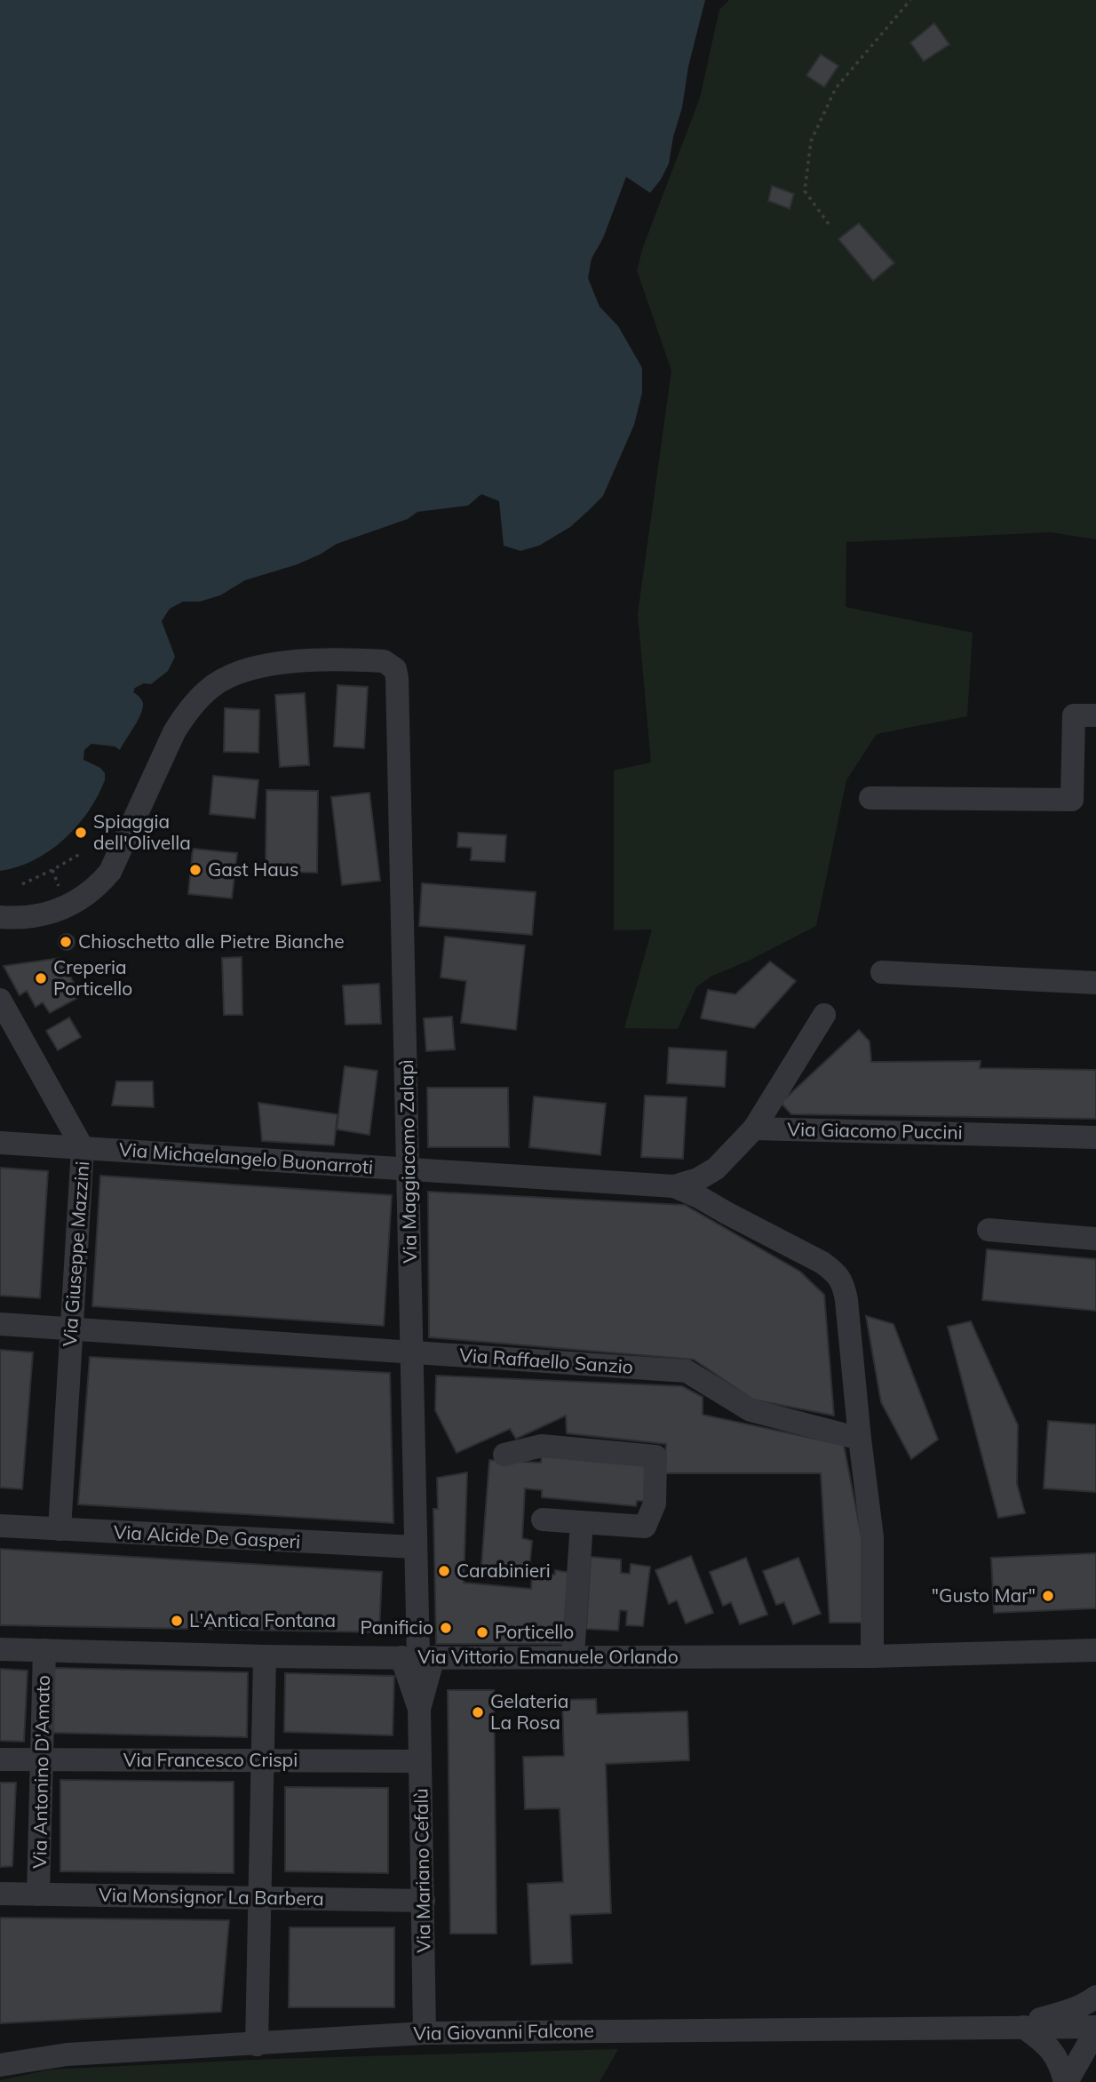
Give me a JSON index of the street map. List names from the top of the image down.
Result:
{
  "streets": {
    "street": [
      "Via Giacomo Puccini",
      "Via Michaelangelo Buonarroti",
      "Via Maggiacomo Zalapì",
      "Via Giuseppe Mazzini",
      "Via Raffaello Sanzio",
      "Via Alcide De Gasperi",
      "Via Vittorio Emanuele Orlando",
      "Via Francesco Crispi",
      "Via Antonino D'Amato",
      "Via Mariano Cefalù",
      "Via Monsignor La Barbera",
      "Via Giovanni Falcone"
    ]
  },
  "crossings": [
    ["Via Michaelangelo Buonarroti", "Via Maggiacomo Zalapì"],
    ["Via Michaelangelo Buonarroti", "Via Giuseppe Mazzini"],
    ["Via Maggiacomo Zalapì", "Via Raffaello Sanzio"],
    ["Via Maggiacomo Zalapì", "Via Alcide De Gasperi"],
    ["Via Maggiacomo Zalapì", "Via Vittorio Emanuele Orlando"],
    ["Via Maggiacomo Zalapì", "Via Mariano Cefalù"],
    ["Via Giuseppe Mazzini", "Via Raffaello Sanzio"],
    ["Via Giuseppe Mazzini", "Via Alcide De Gasperi"],
    ["Via Vittorio Emanuele Orlando", "Via Antonino D'Amato"],
    ["Via Vittorio Emanuele Orlando", "Via Mariano Cefalù"],
    ["Via Francesco Crispi", "Via Antonino D'Amato"],
    ["Via Francesco Crispi", "Via Mariano Cefalù"],
    ["Via Antonino D'Amato", "Via Monsignor La Barbera"],
    ["Via Mariano Cefalù", "Via Monsignor La Barbera"],
    ["Via Mariano Cefalù", "Via Giovanni Falcone"]
  ],
  "places": [
    "Spiaggia dell'Olivella",
    "Gast Haus",
    "Chioschetto alle Pietre Bianche",
    "Creperia Porticello",
    "Carabinieri",
    "\"Gusto Mar\"",
    "L'Antica Fontana",
    "Panificio",
    "Porticello",
    "Gelateria La Rosa"
  ]
}
